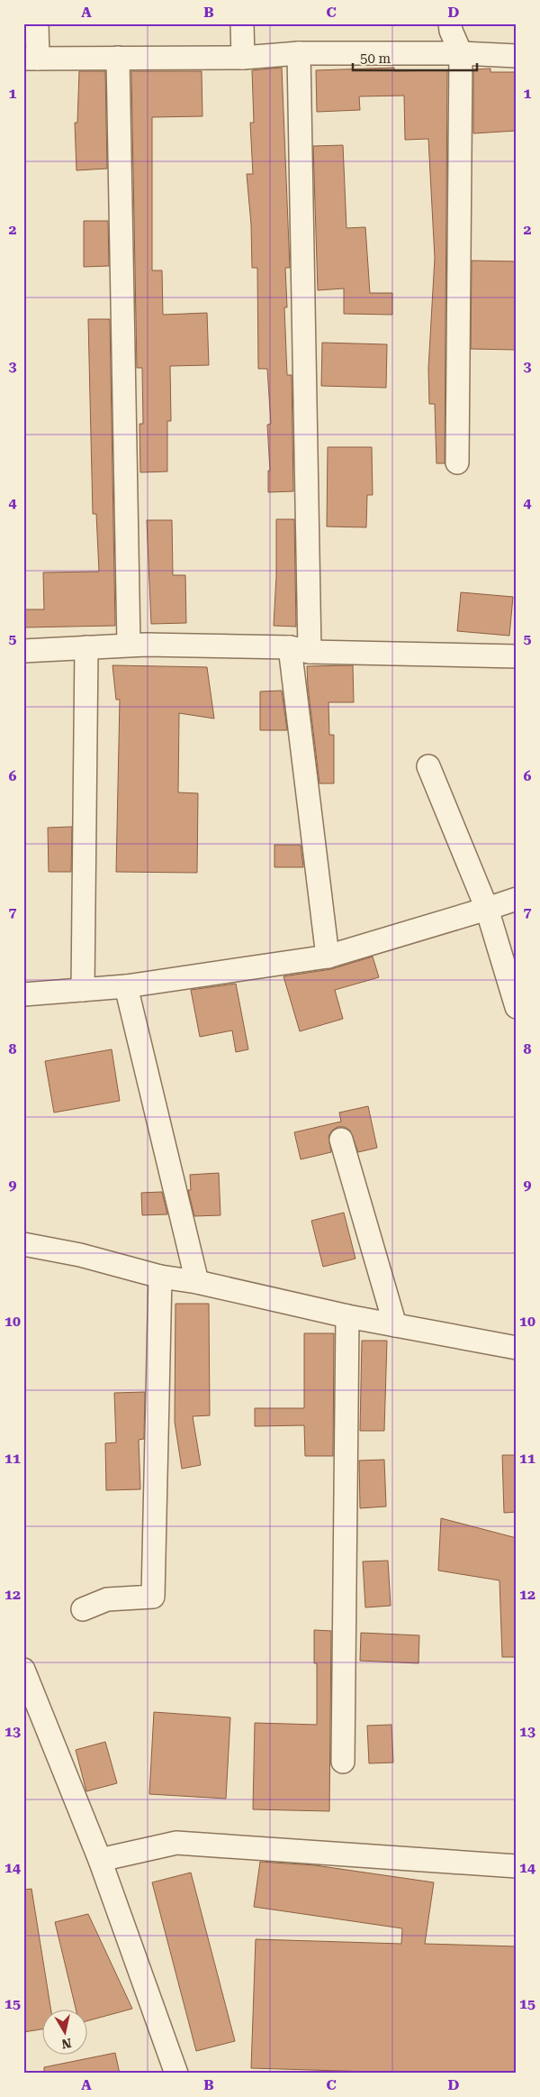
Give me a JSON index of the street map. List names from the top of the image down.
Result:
{
  "scale_bar": "50 m",
  "north": "bottom",
  "grid": {
    "columns": [
      "A",
      "B",
      "C",
      "D"
    ],
    "rows": [
      "1",
      "2",
      "3",
      "4",
      "5",
      "6",
      "7",
      "8",
      "9",
      "10",
      "11",
      "12",
      "13",
      "14",
      "15"
    ]
  }
}
